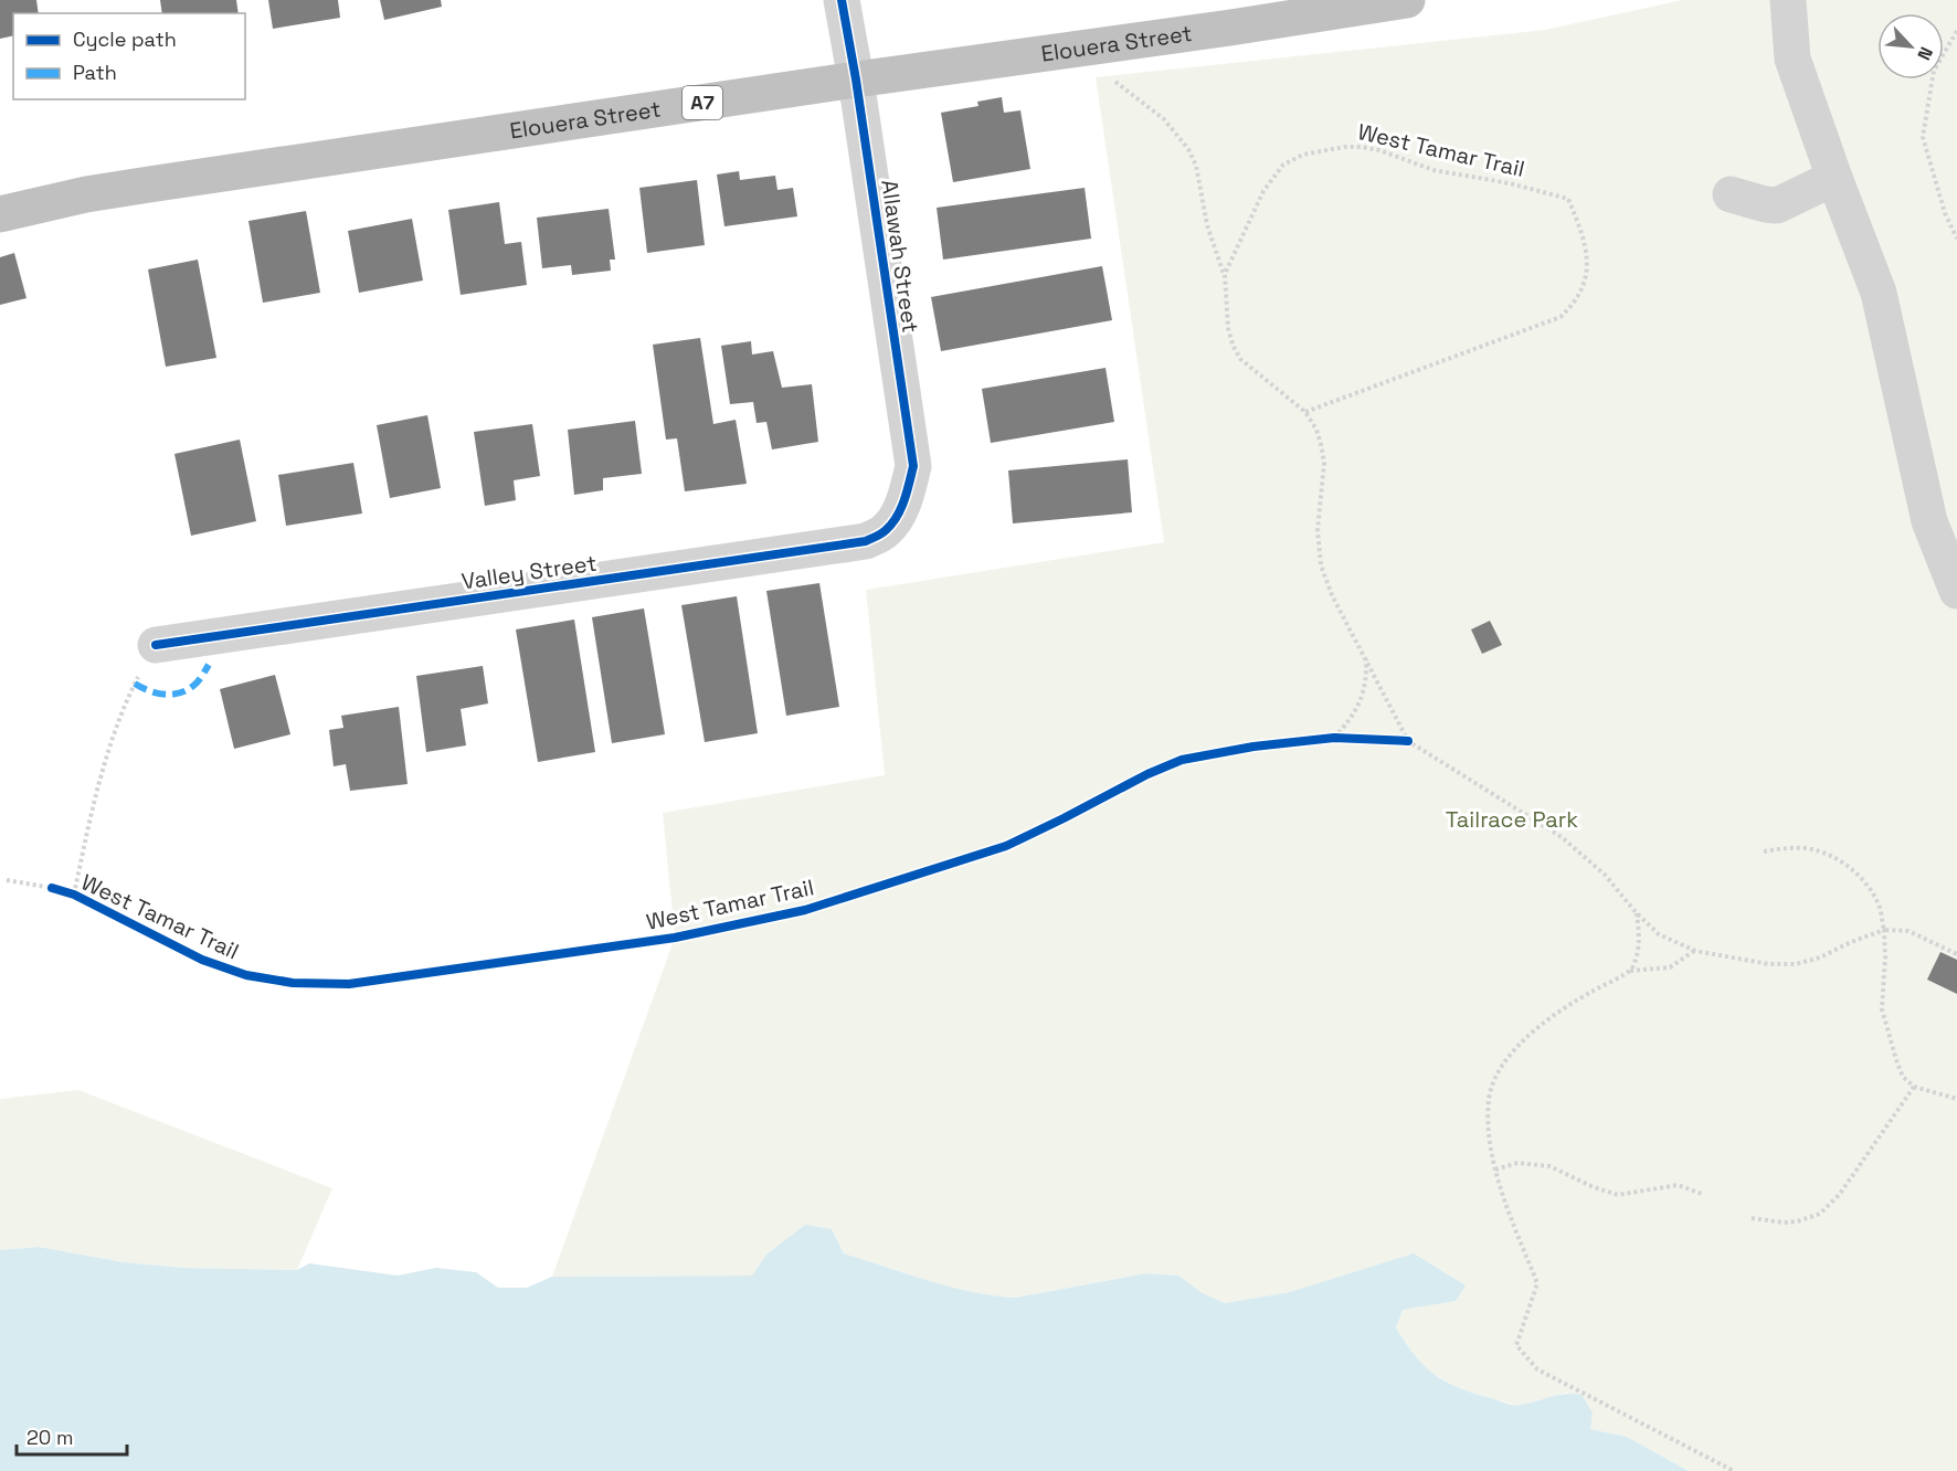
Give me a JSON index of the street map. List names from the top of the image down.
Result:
{
  "streets": {
    "highway": ["Elouera Street", "A7"],
    "street": ["Allawah Street", "Valley Street"],
    "cycle path": ["West Tamar Trail"]
  },
  "crossings": [
    ["Elouera Street", "Allawah Street"],
    ["West Tamar Trail", "Valley Street"],
    ["Allawah Street", "Valley Street"]
  ],
  "parks": ["Tailrace Park"],
  "legend": ["Cycle path", "Path"],
  "scale_bar": "20 m",
  "north": "bottom right"
}
